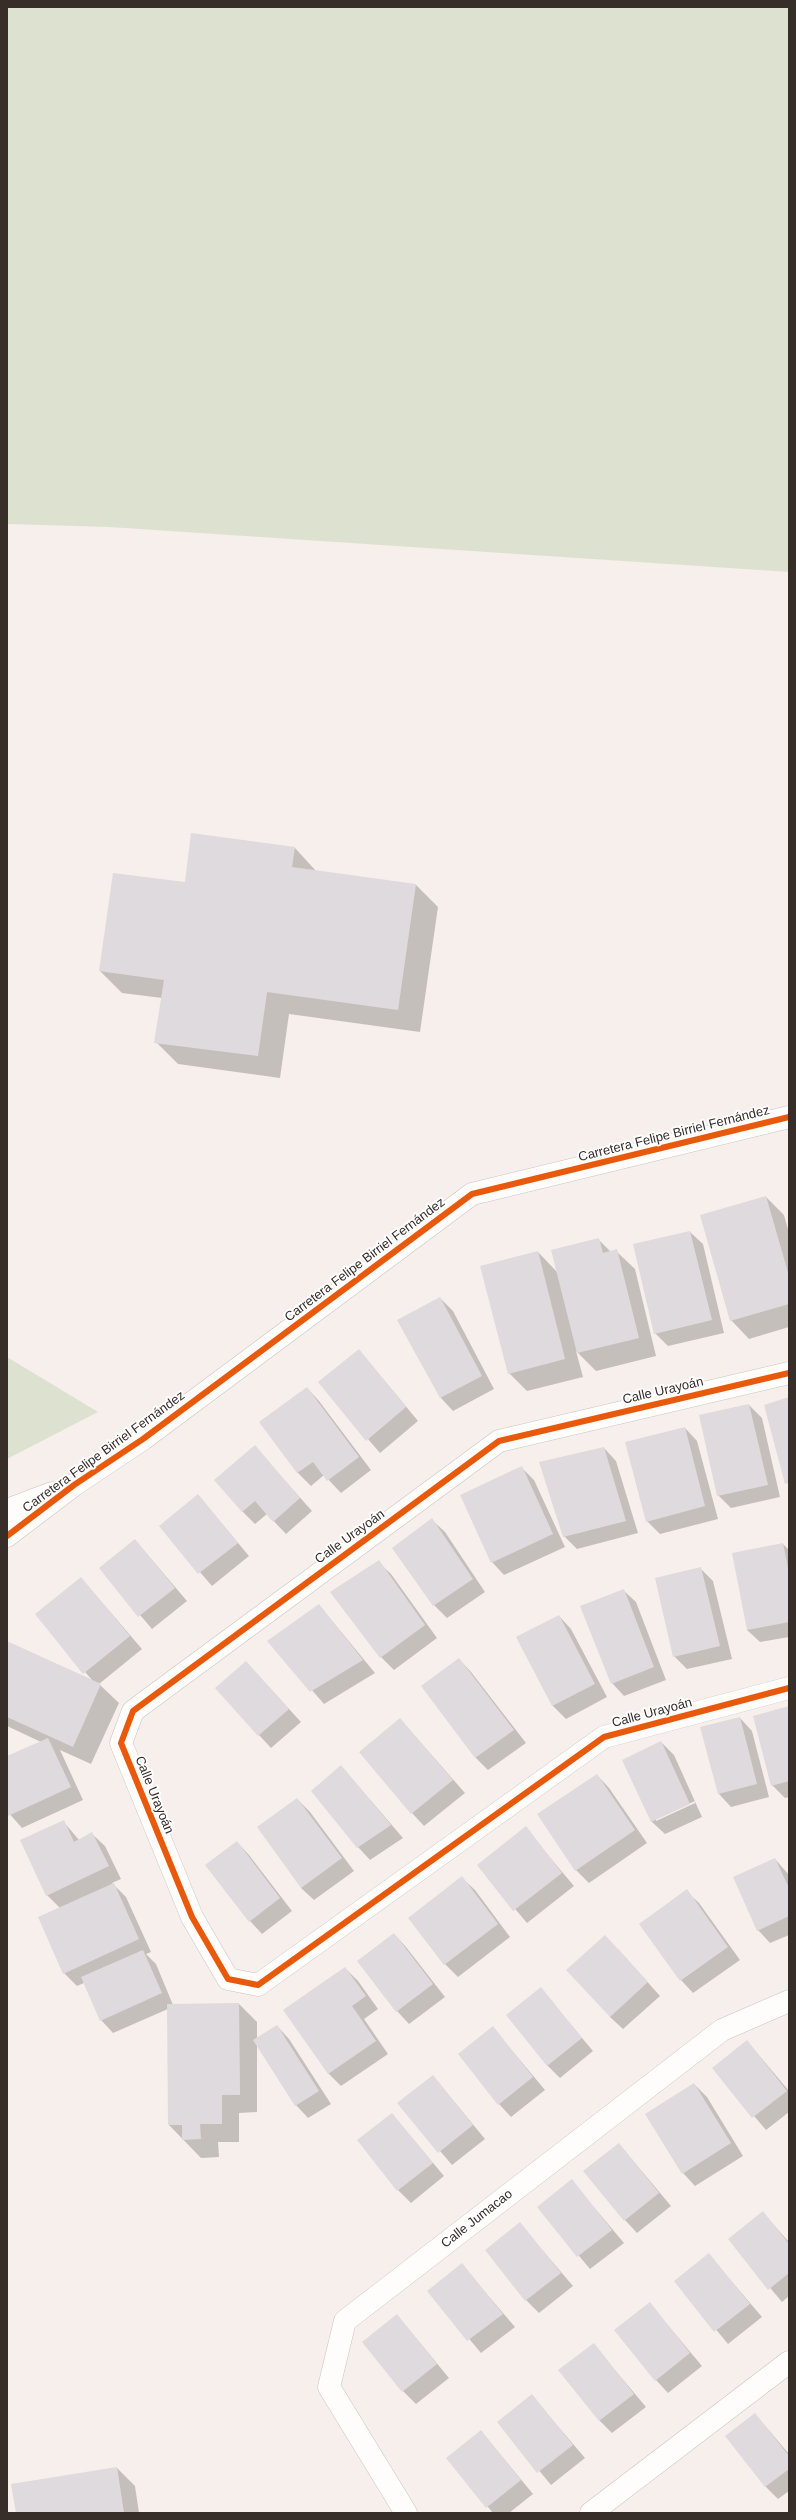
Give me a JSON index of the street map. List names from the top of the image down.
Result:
{
  "streets": {
    "street": ["Carretera Felipe Birriel Fernández", "Calle Urayoán", "Calle Jumacao"]
  }
}
